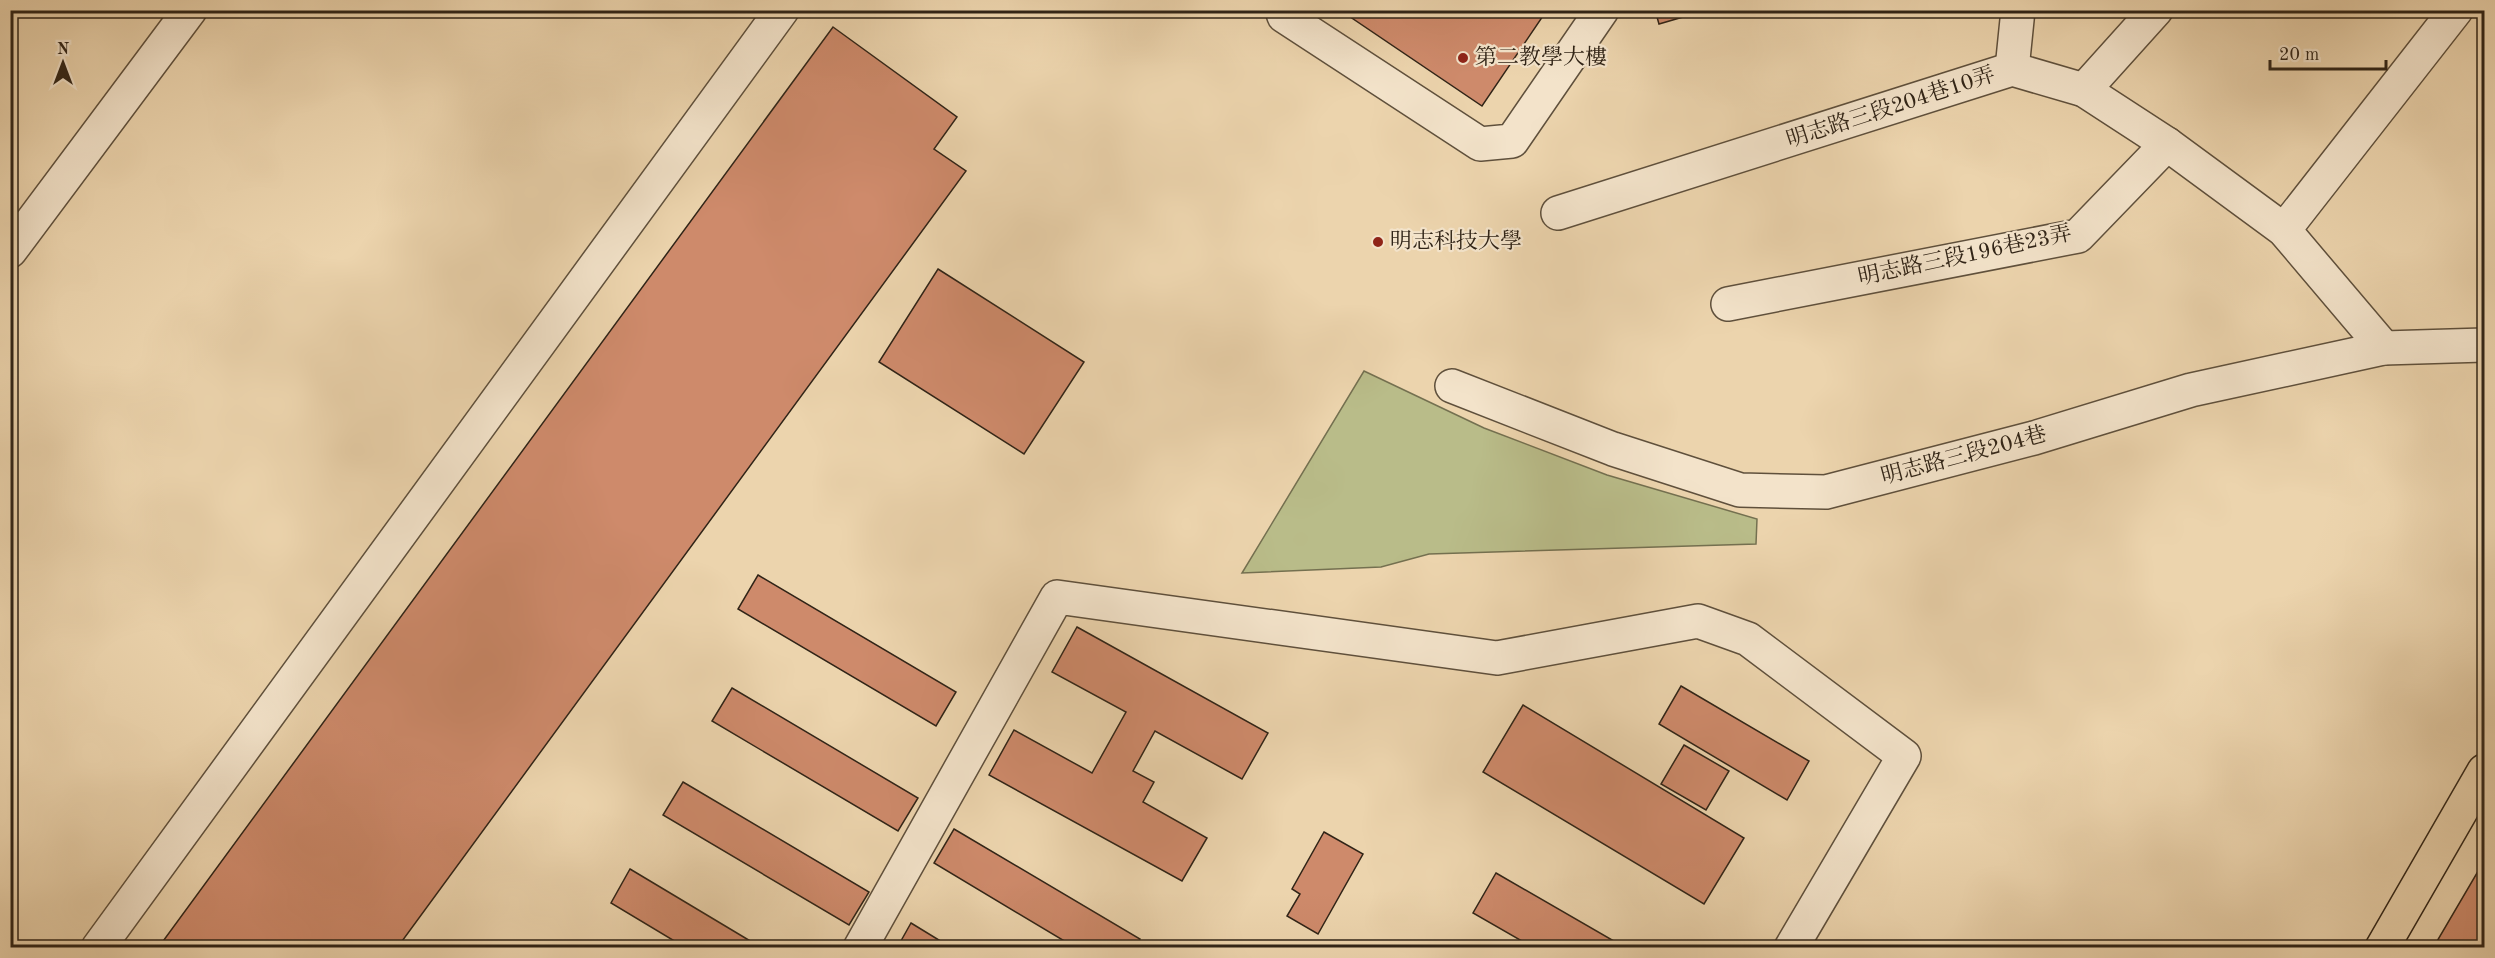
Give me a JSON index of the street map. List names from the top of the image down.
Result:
{
  "streets": {
    "lane": ["明志路三段204巷10弄", "明志路三段196巷23弄", "明志路三段204巷"]
  },
  "crossings": [
    ["明志路三段204巷10弄", "明志路三段196巷23弄"],
    ["明志路三段204巷10弄", "明志路三段204巷"]
  ],
  "places": ["第二教學大樓", "明志科技大學"],
  "scale_bar": "20 m",
  "north": "top"
}
